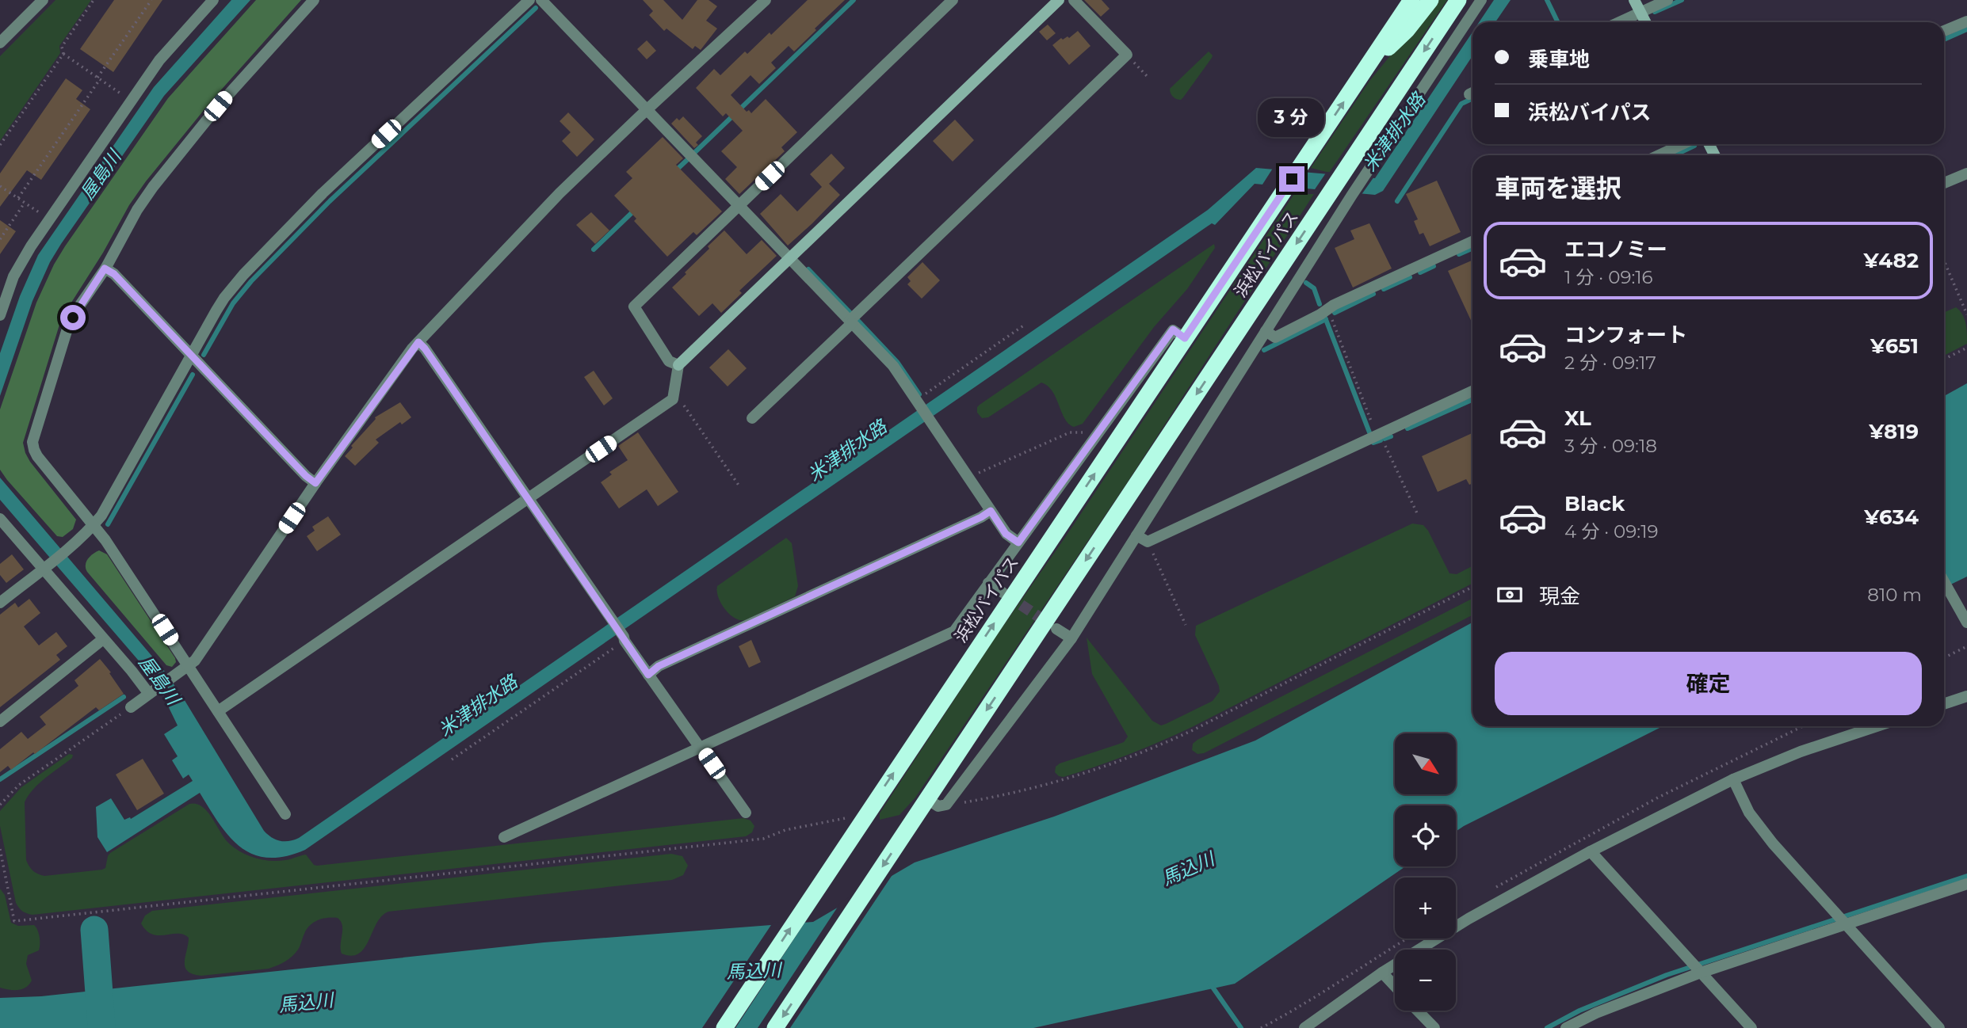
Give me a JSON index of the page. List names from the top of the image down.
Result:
{
  "streets": {
    "highway": ["浜松バイパス"]
  },
  "water": ["米津排水路", "屋島川", "馬込川"],
  "north": "bottom right",
  "page": {
    "banner": ["乗車地", "浜松バイパス"],
    "bubble": "3 分",
    "heading": "車両を選択",
    "list": [
      {
        "name": "エコノミー",
        "note": "1 分 · 09:16",
        "value": "¥482"
      },
      {
        "name": "コンフォート",
        "note": "2 分 · 09:17",
        "value": "¥651"
      },
      {
        "name": "XL",
        "note": "3 分 · 09:18",
        "value": "¥819"
      },
      {
        "name": "Black",
        "note": "4 分 · 09:19",
        "value": "¥634"
      }
    ],
    "pay": ["現金", "810 m"],
    "buttons": "確定",
    "map_buttons": ["+", "−"]
  }
}
